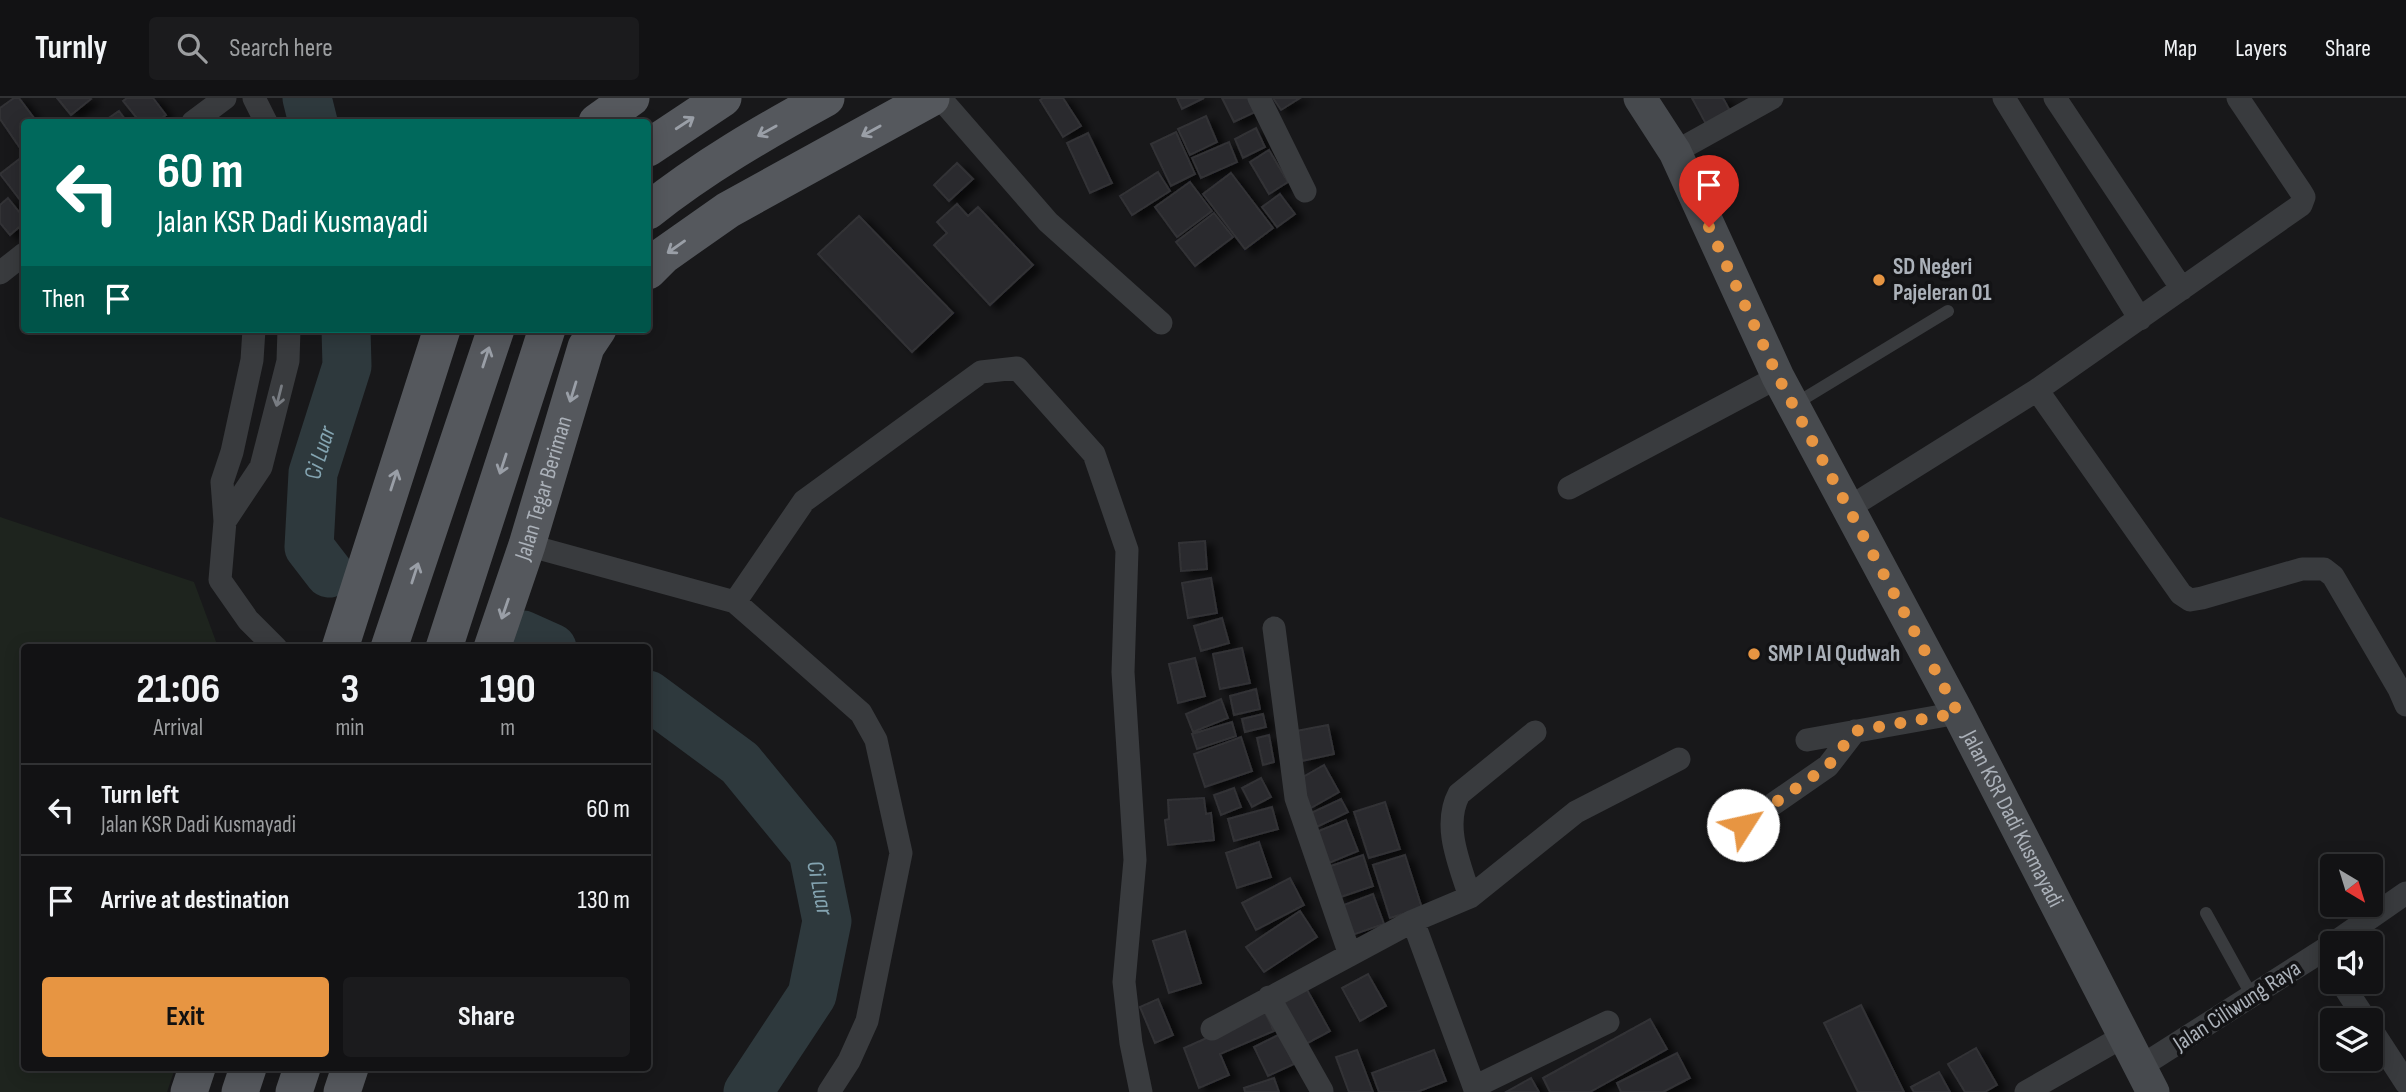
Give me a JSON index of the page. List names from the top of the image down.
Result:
{
  "streets": {
    "main road": ["Jalan Tegar Beriman", "Jalan KSR Dadi Kusmayadi"],
    "street": ["Jalan Ciliwung Raya"]
  },
  "crossings": [
    ["Jalan KSR Dadi Kusmayadi", "Jalan Ciliwung Raya"]
  ],
  "water": ["Ci Luar"],
  "places": ["SD Negeri Pajeleran 01", "SMP I Al Qudwah"],
  "north": "bottom right",
  "page": {
    "header": "Turnly",
    "search": "Search here",
    "nav": ["Map", "Layers", "Share"],
    "turn": ["60 m", "Jalan KSR Dadi Kusmayadi"],
    "then": "Then",
    "eta": [
      "21:06",
      "Arrival",
      "3",
      "min",
      "190",
      "m"
    ],
    "list": [
      {
        "name": "Turn left",
        "note": "Jalan KSR Dadi Kusmayadi",
        "value": "60 m"
      },
      {
        "name": "Arrive at destination",
        "value": "130 m"
      }
    ],
    "buttons": ["Exit", "Share"]
  }
}
